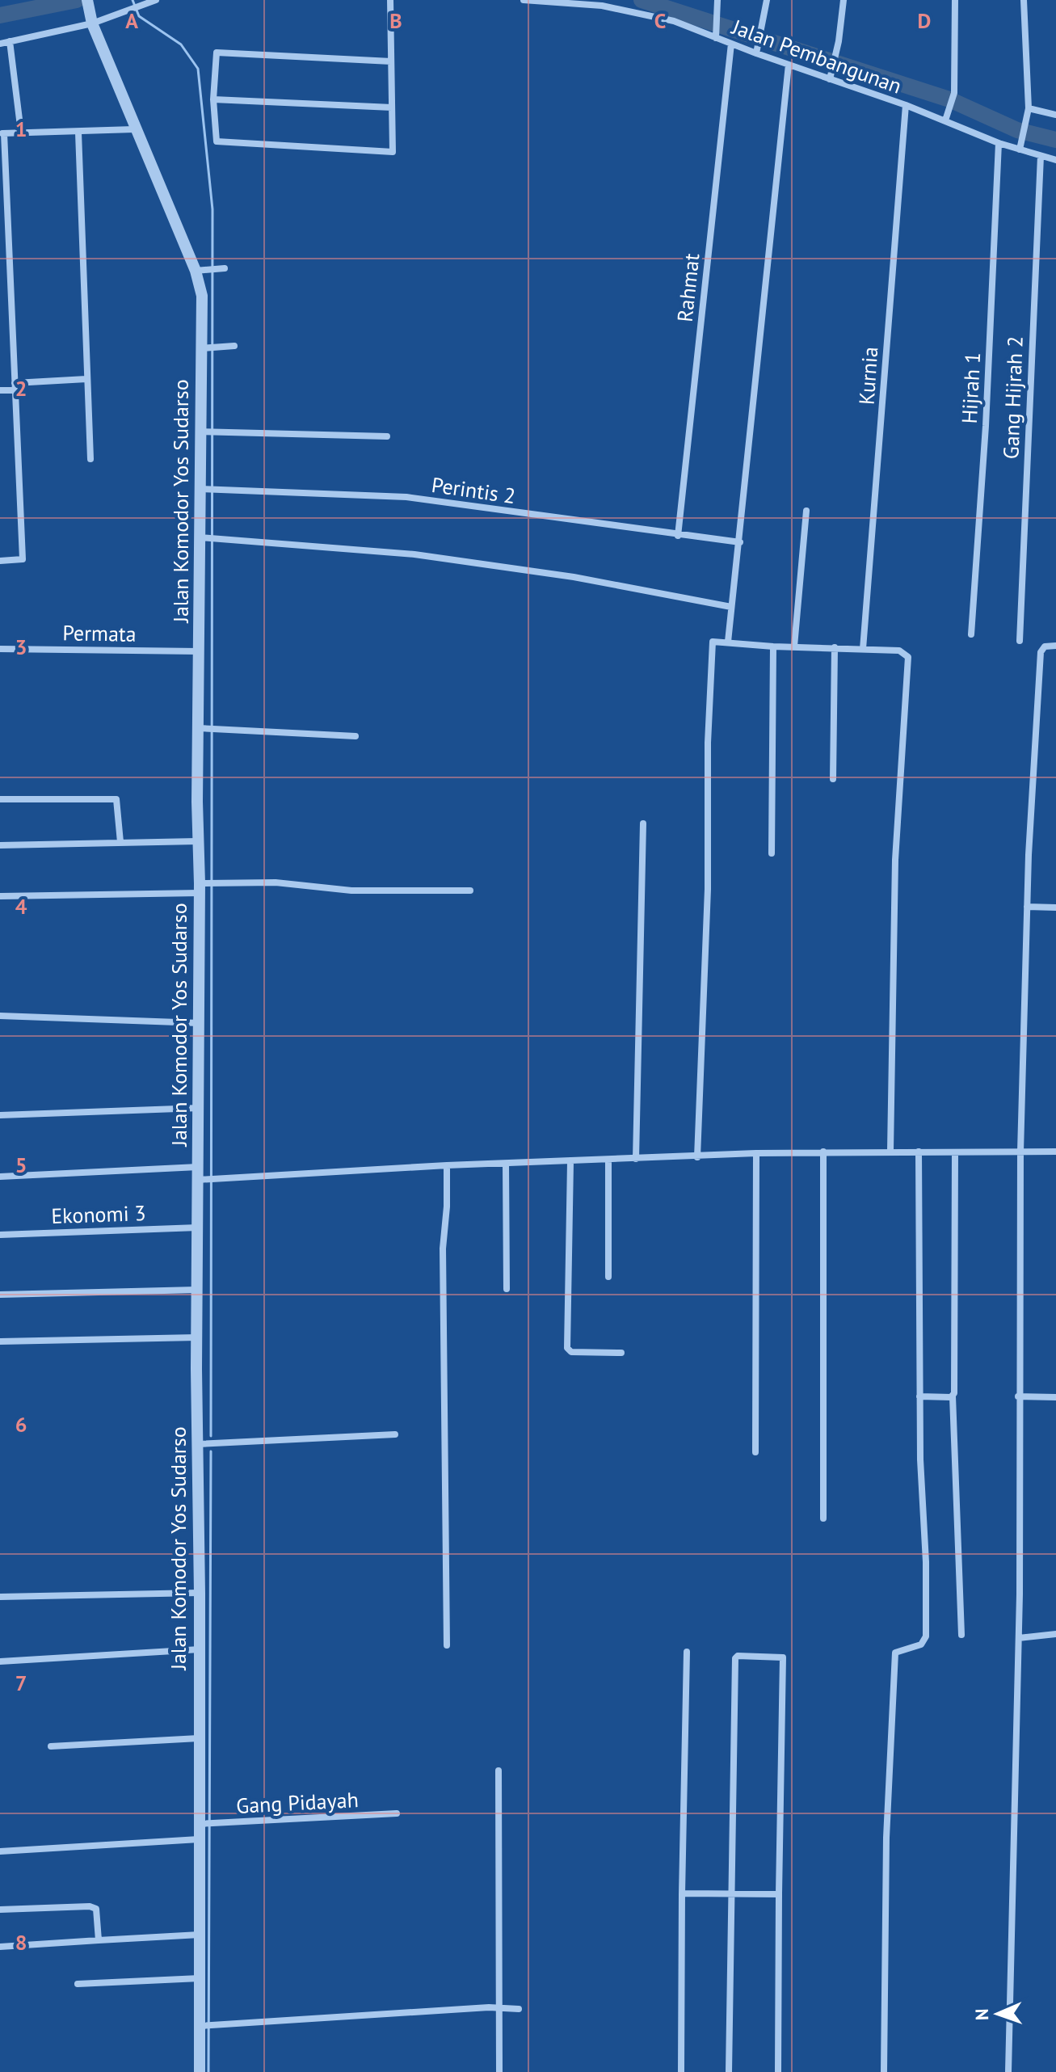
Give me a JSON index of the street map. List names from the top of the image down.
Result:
{
  "streets": {
    "street": [
      "Jalan Pembangunan",
      "Rahmat",
      "Kurnia",
      "Hijrah 1",
      "Gang Hijrah 2",
      "Perintis 2",
      "Jalan Komodor Yos Sudarso",
      "Permata",
      "Ekonomi 3",
      "Gang Pidayah"
    ]
  },
  "crossings": [
    ["Jalan Pembangunan", "Rahmat"],
    ["Jalan Pembangunan", "Kurnia"],
    ["Jalan Pembangunan", "Hijrah 1"],
    ["Jalan Pembangunan", "Gang Hijrah 2"],
    ["Rahmat", "Perintis 2"],
    ["Perintis 2", "Jalan Komodor Yos Sudarso"],
    ["Jalan Komodor Yos Sudarso", "Permata"],
    ["Jalan Komodor Yos Sudarso", "Ekonomi 3"],
    ["Jalan Komodor Yos Sudarso", "Gang Pidayah"]
  ],
  "north": "left",
  "grid": {
    "columns": [
      "A",
      "B",
      "C",
      "D"
    ],
    "rows": [
      "1",
      "2",
      "3",
      "4",
      "5",
      "6",
      "7",
      "8"
    ]
  }
}
